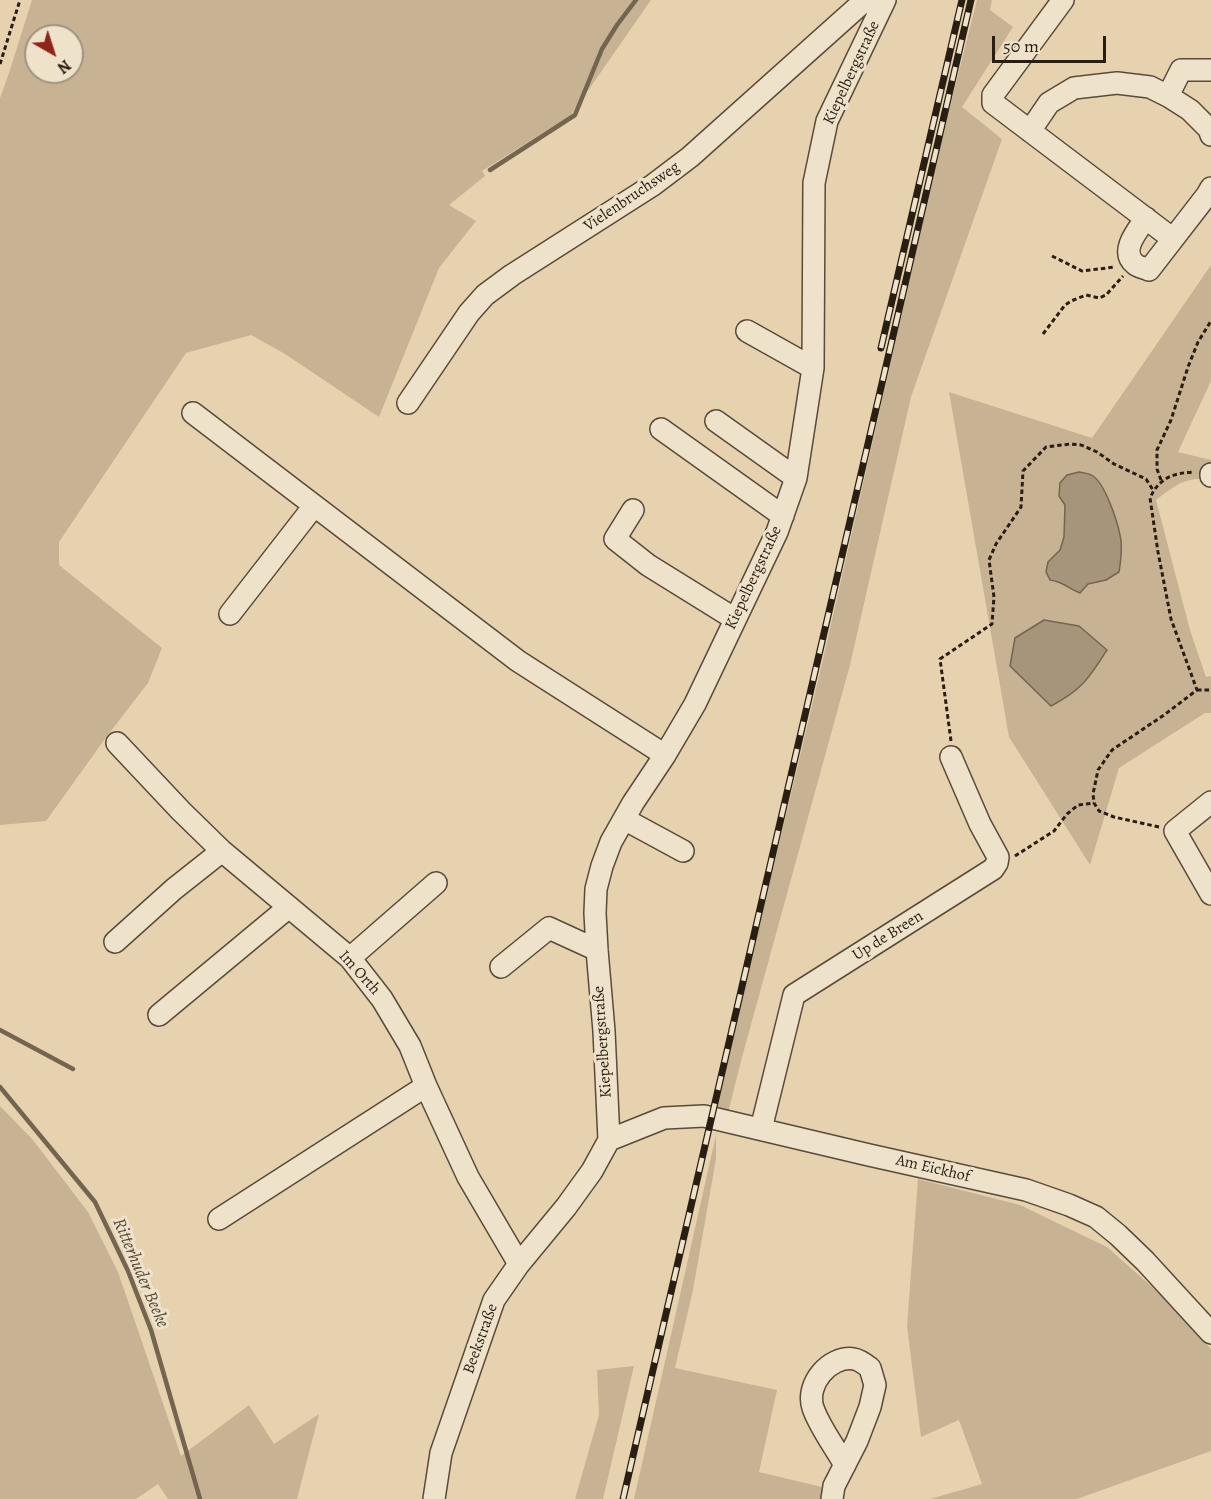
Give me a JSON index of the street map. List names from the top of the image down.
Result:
{
  "streets": {
    "street": [
      "Kiepelbergstraße",
      "Vielenbruchsweg",
      "Up de Breen",
      "Im Orth",
      "Am Eickhof",
      "Beekstraße"
    ]
  },
  "crossings": [
    ["Kiepelbergstraße", "Am Eickhof"],
    ["Kiepelbergstraße", "Beekstraße"],
    ["Up de Breen", "Am Eickhof"],
    ["Im Orth", "Beekstraße"],
    ["Am Eickhof", "Beekstraße"]
  ],
  "water": ["Ritterhuder Beeke"],
  "scale_bar": "50 m",
  "north": "bottom right"
}
